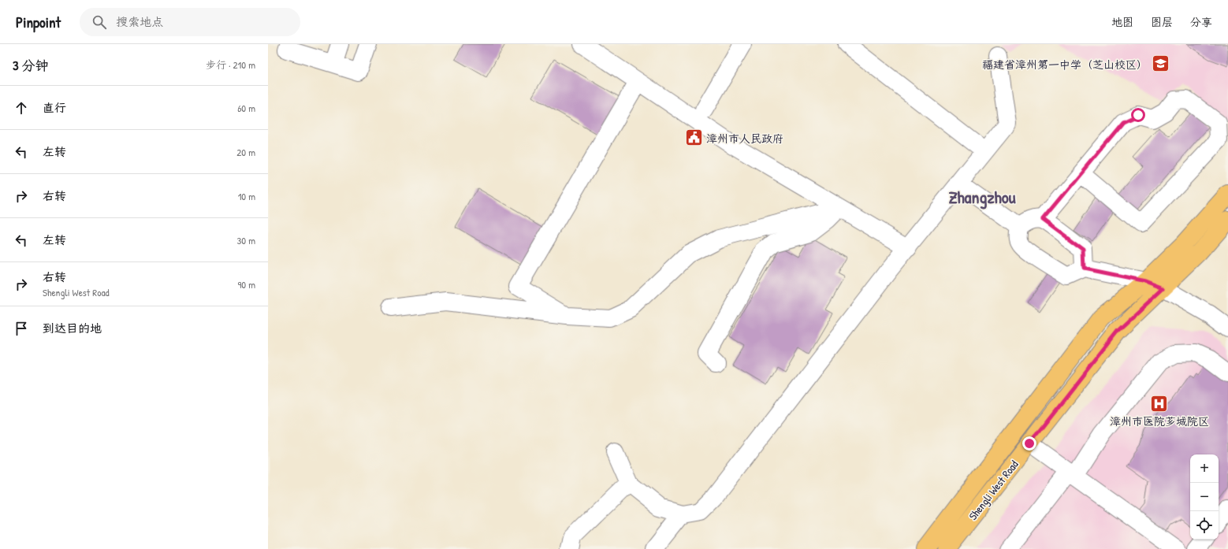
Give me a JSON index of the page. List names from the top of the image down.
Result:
{
  "streets": {
    "main road": ["Shengli West Road"]
  },
  "districts": ["Zhangzhou"],
  "places": {
    "school or university": ["福建省漳州第一中学（芝山校区）"],
    "public building": ["漳州市人民政府"],
    "hospital": ["漳州市医院芗城院区"]
  },
  "page": {
    "header": "Pinpoint",
    "search": "搜索地点",
    "nav": ["地图", "图层", "分享"],
    "heading": ["3 分钟", "步行 · 210 m"],
    "list": [
      ["直行", "60 m"],
      ["左转", "20 m"],
      ["右转", "10 m"],
      ["左转", "30 m"],
      ["右转", "Shengli West Road", "90 m"],
      "到达目的地"
    ],
    "map_buttons": ["+", "−"]
  }
}
